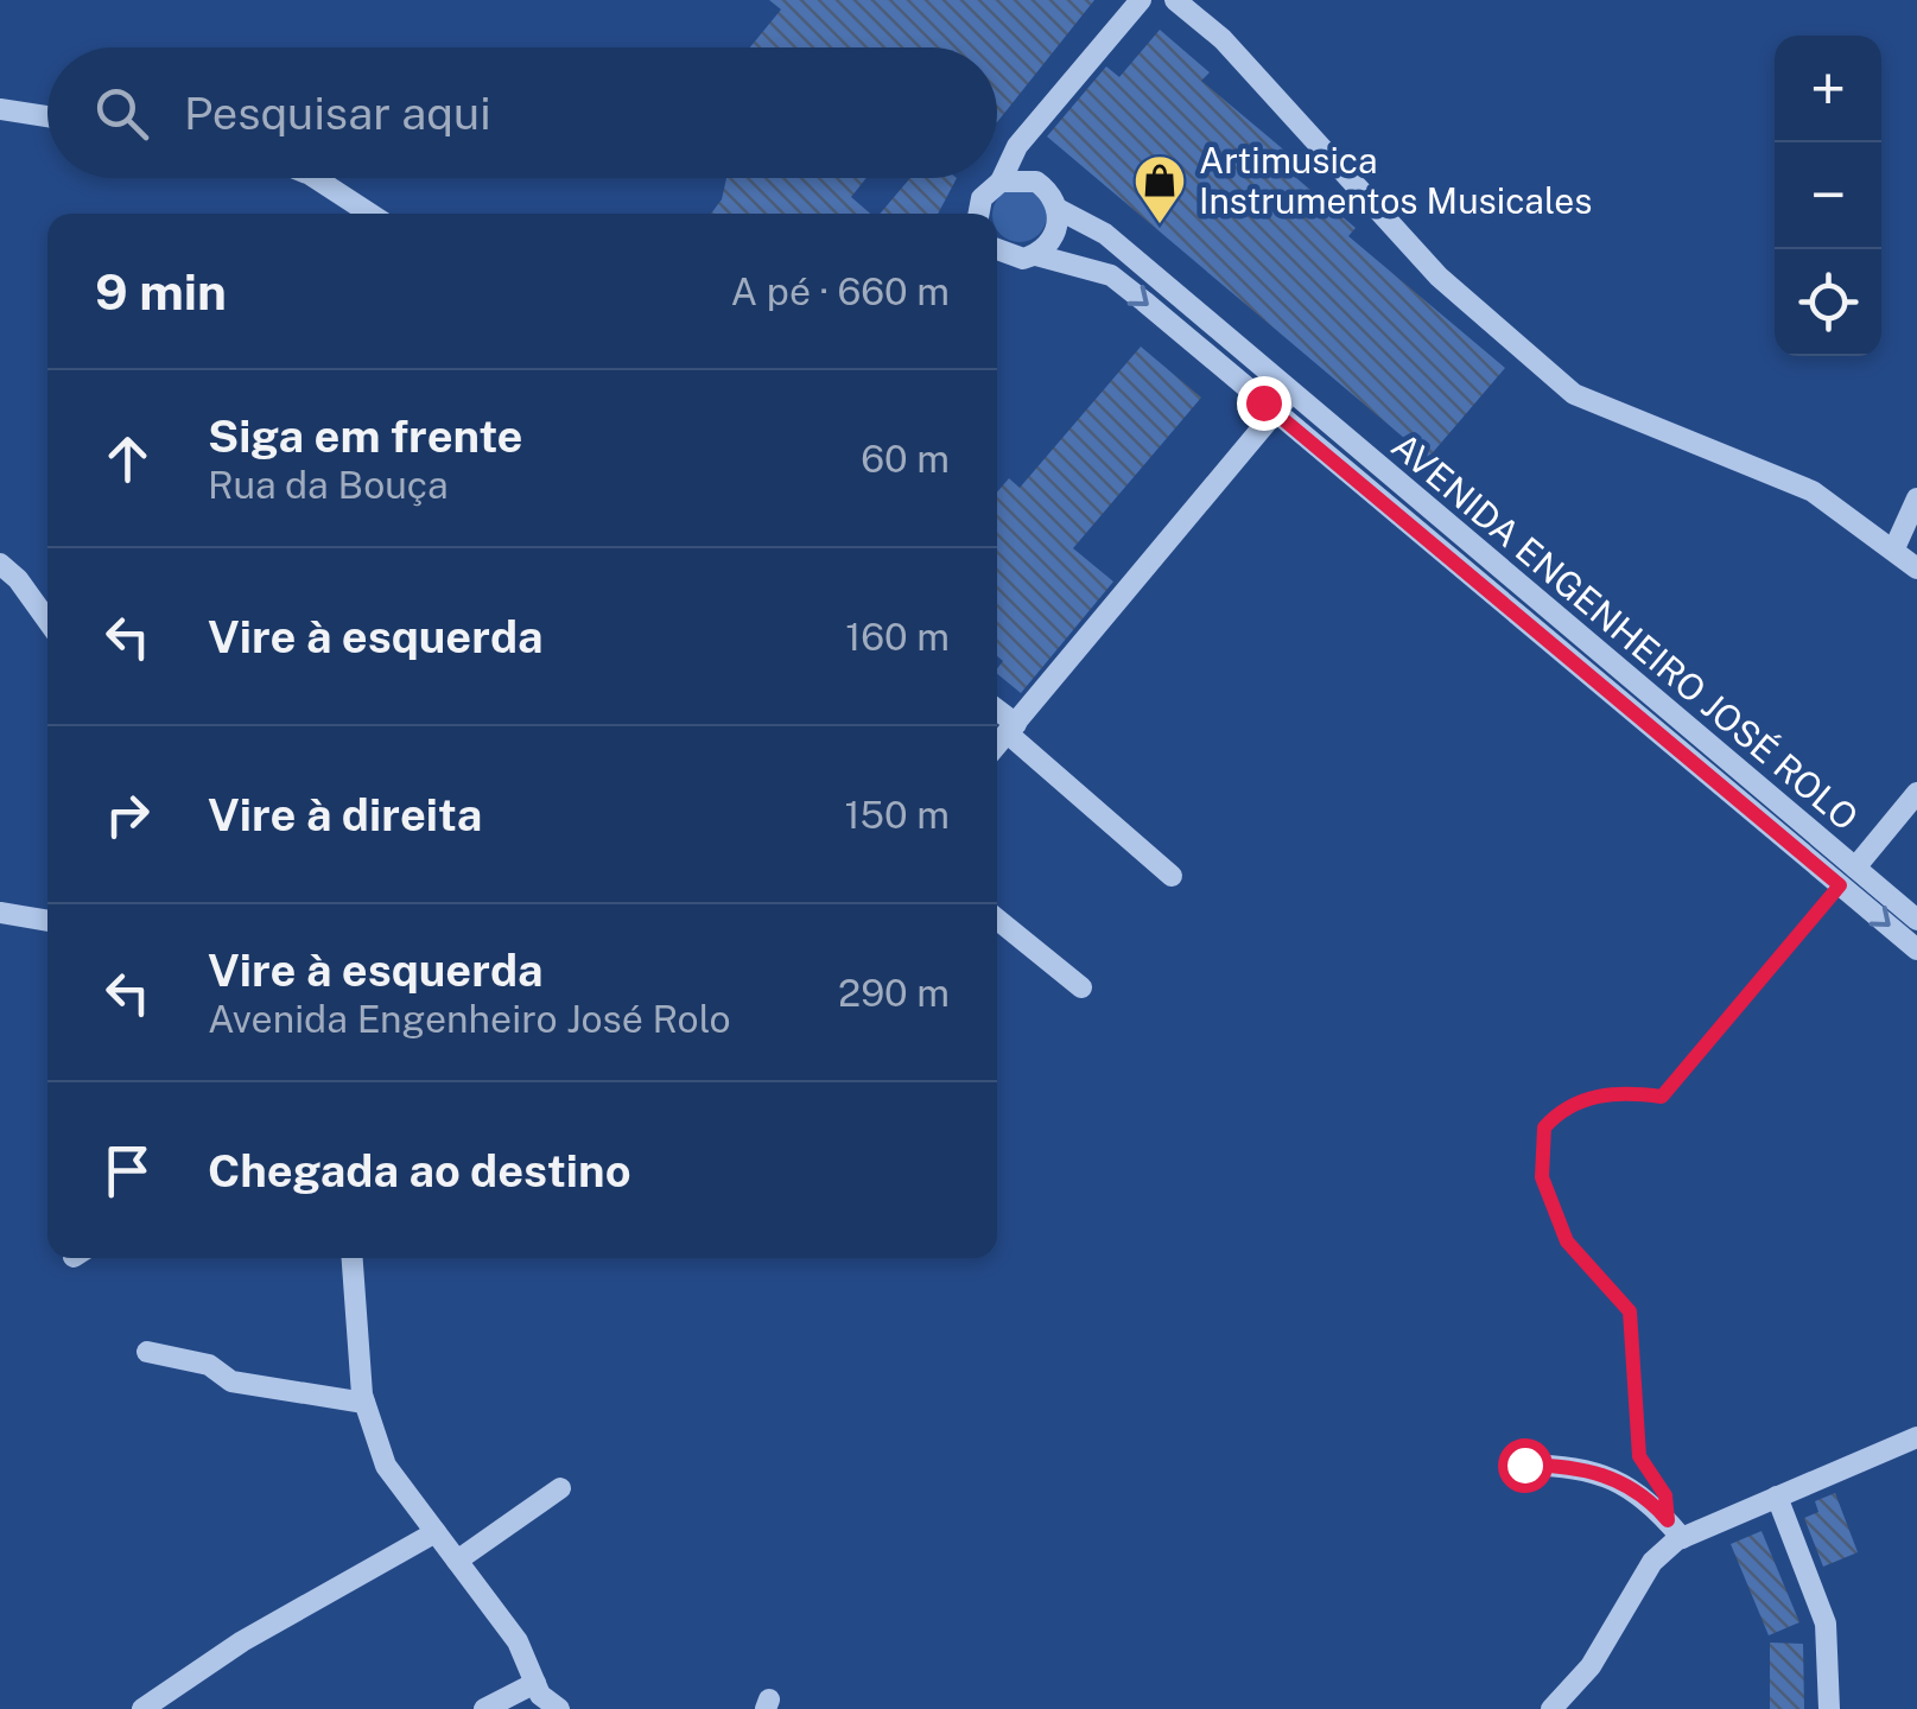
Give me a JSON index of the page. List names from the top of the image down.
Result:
{
  "streets": {
    "street": ["AVENIDA ENGENHEIRO JOSÉ ROLO"]
  },
  "places": {
    "shop": ["Artimusica Instrumentos Musicales"]
  },
  "page": {
    "map_buttons": ["+", "−"],
    "search": "Pesquisar aqui",
    "heading": ["9 min", "A pé · 660 m"],
    "list": [
      ["Siga em frente", "Rua da Bouça", "60 m"],
      ["Vire à esquerda", "160 m"],
      ["Vire à direita", "150 m"],
      ["Vire à esquerda", "Avenida Engenheiro José Rolo", "290 m"],
      "Chegada ao destino"
    ]
  }
}
